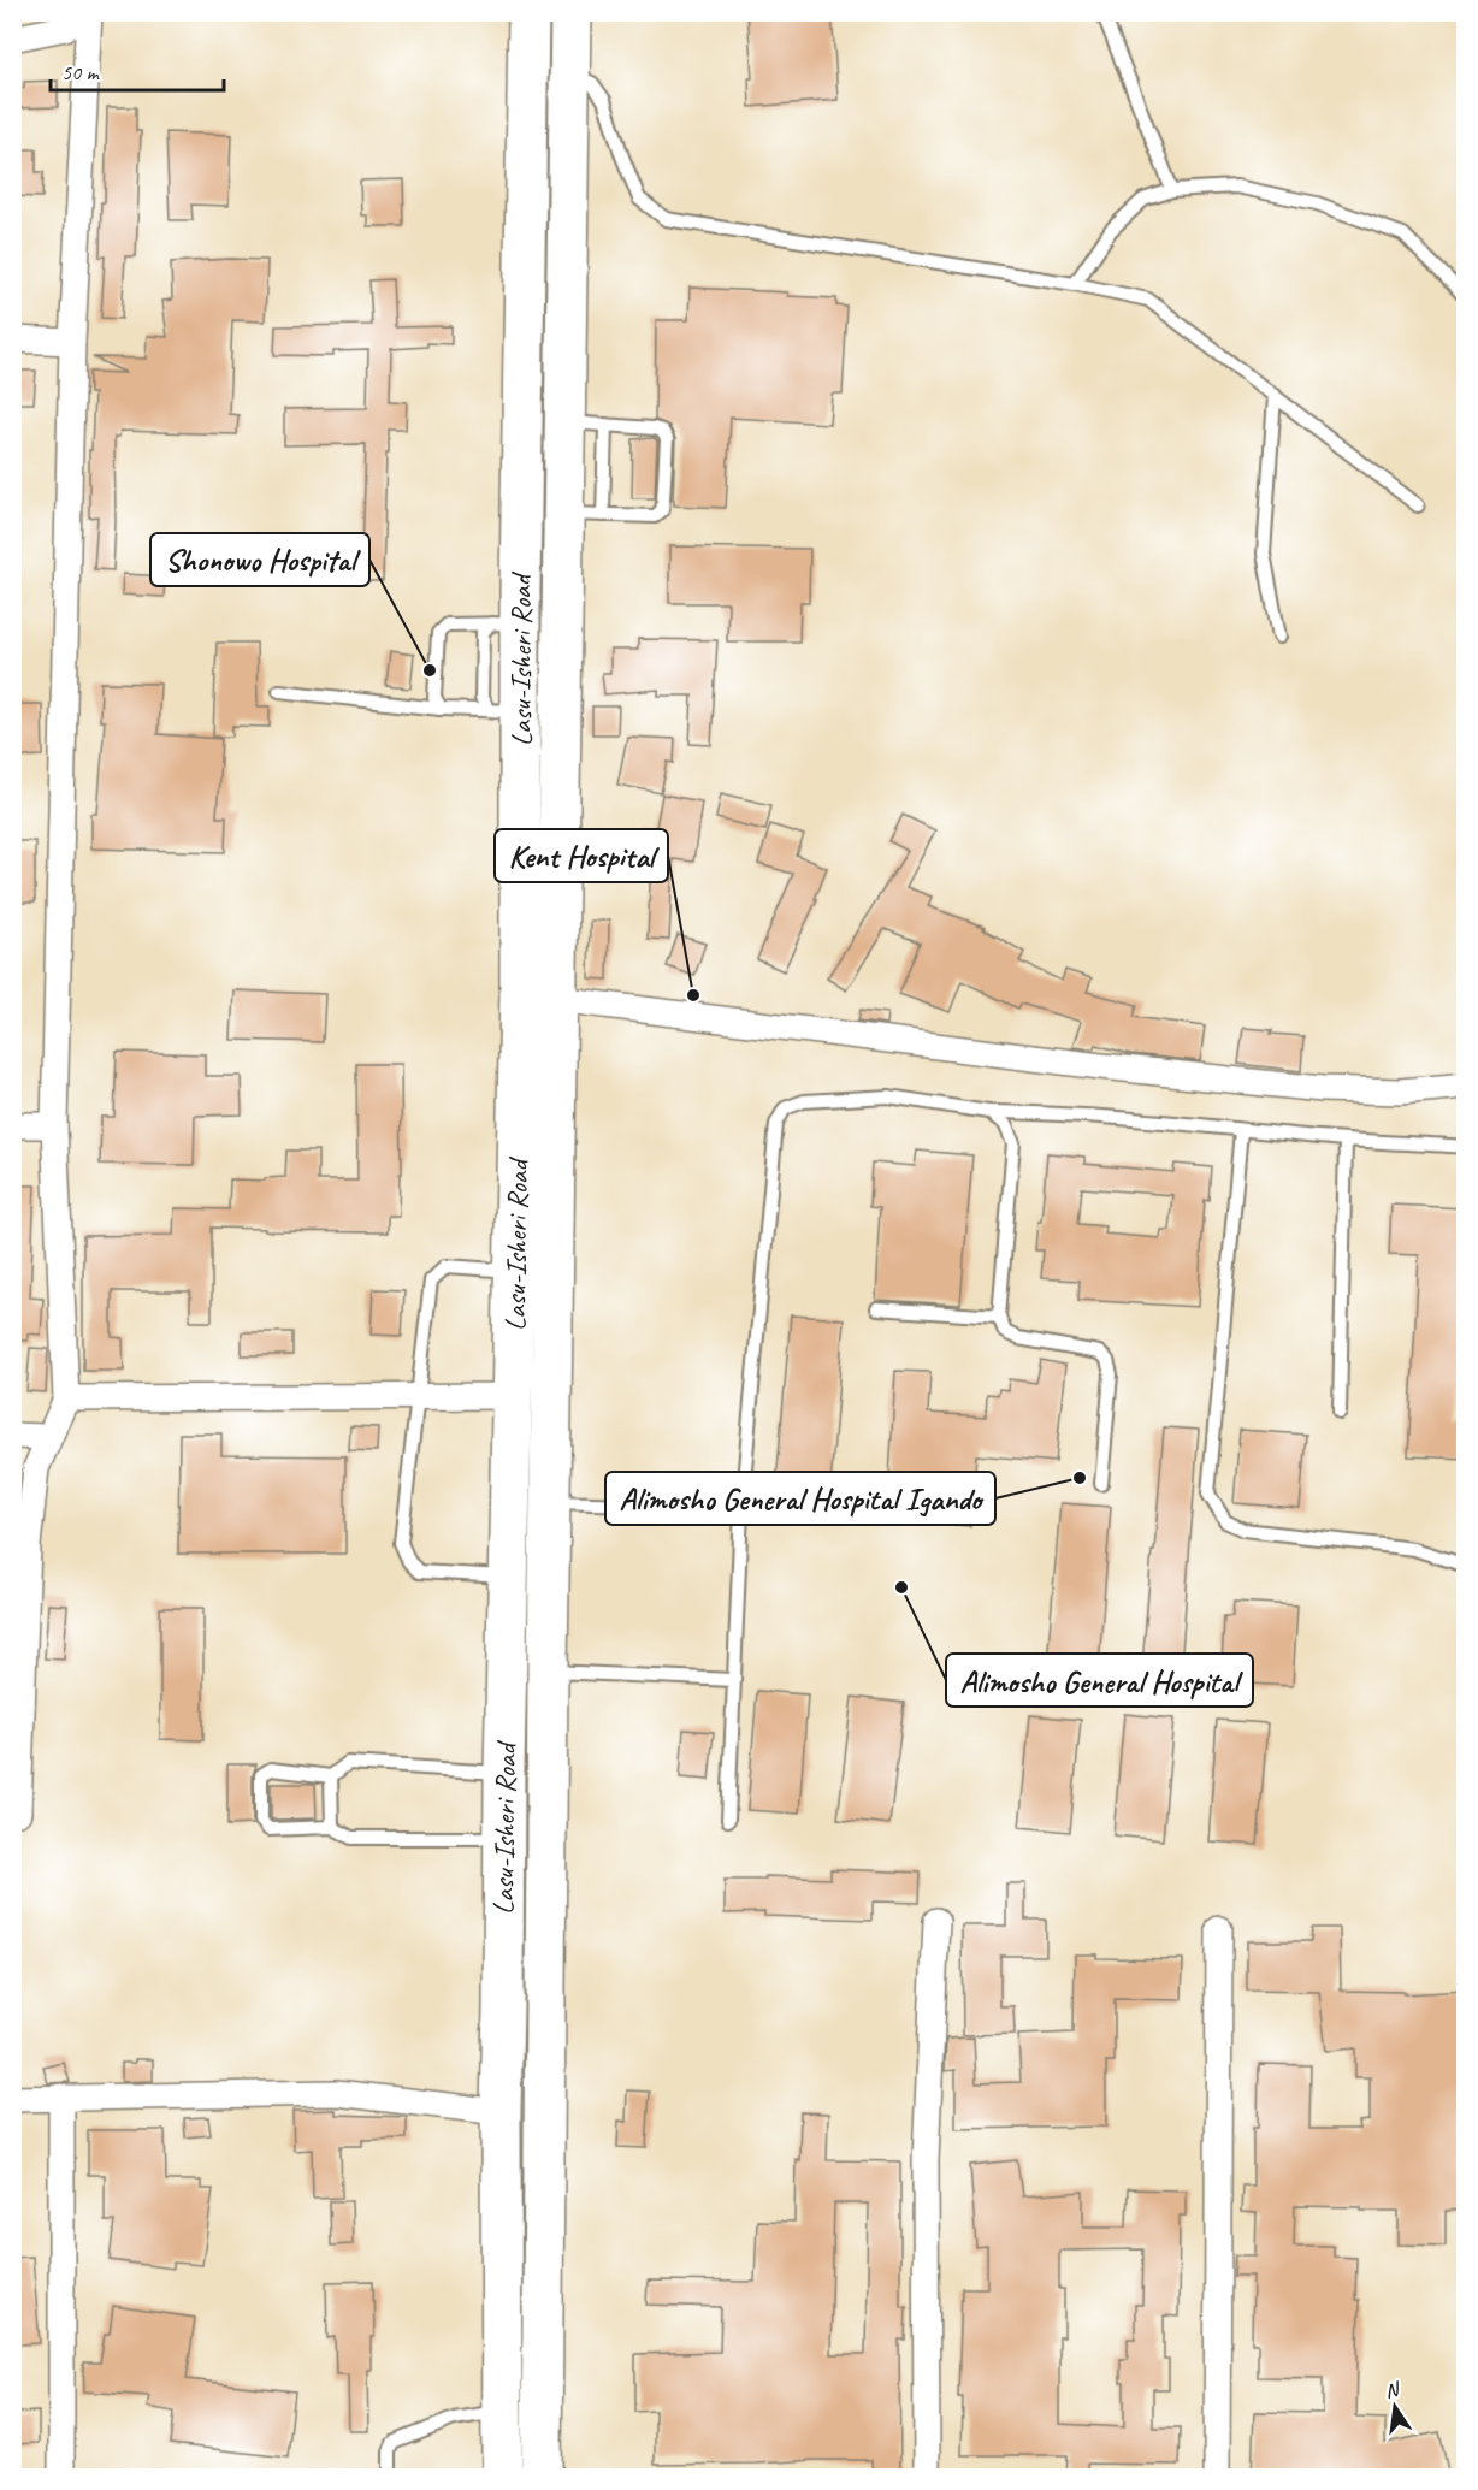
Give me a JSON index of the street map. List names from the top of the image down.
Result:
{
  "streets": {
    "main road": ["Lasu-Isheri Road"]
  },
  "places": [
    "Shonowo Hospital",
    "Kent Hospital",
    "Alimosho General Hospital Igando",
    "Alimosho General Hospital"
  ],
  "scale_bar": "50 m",
  "north": "top"
}
